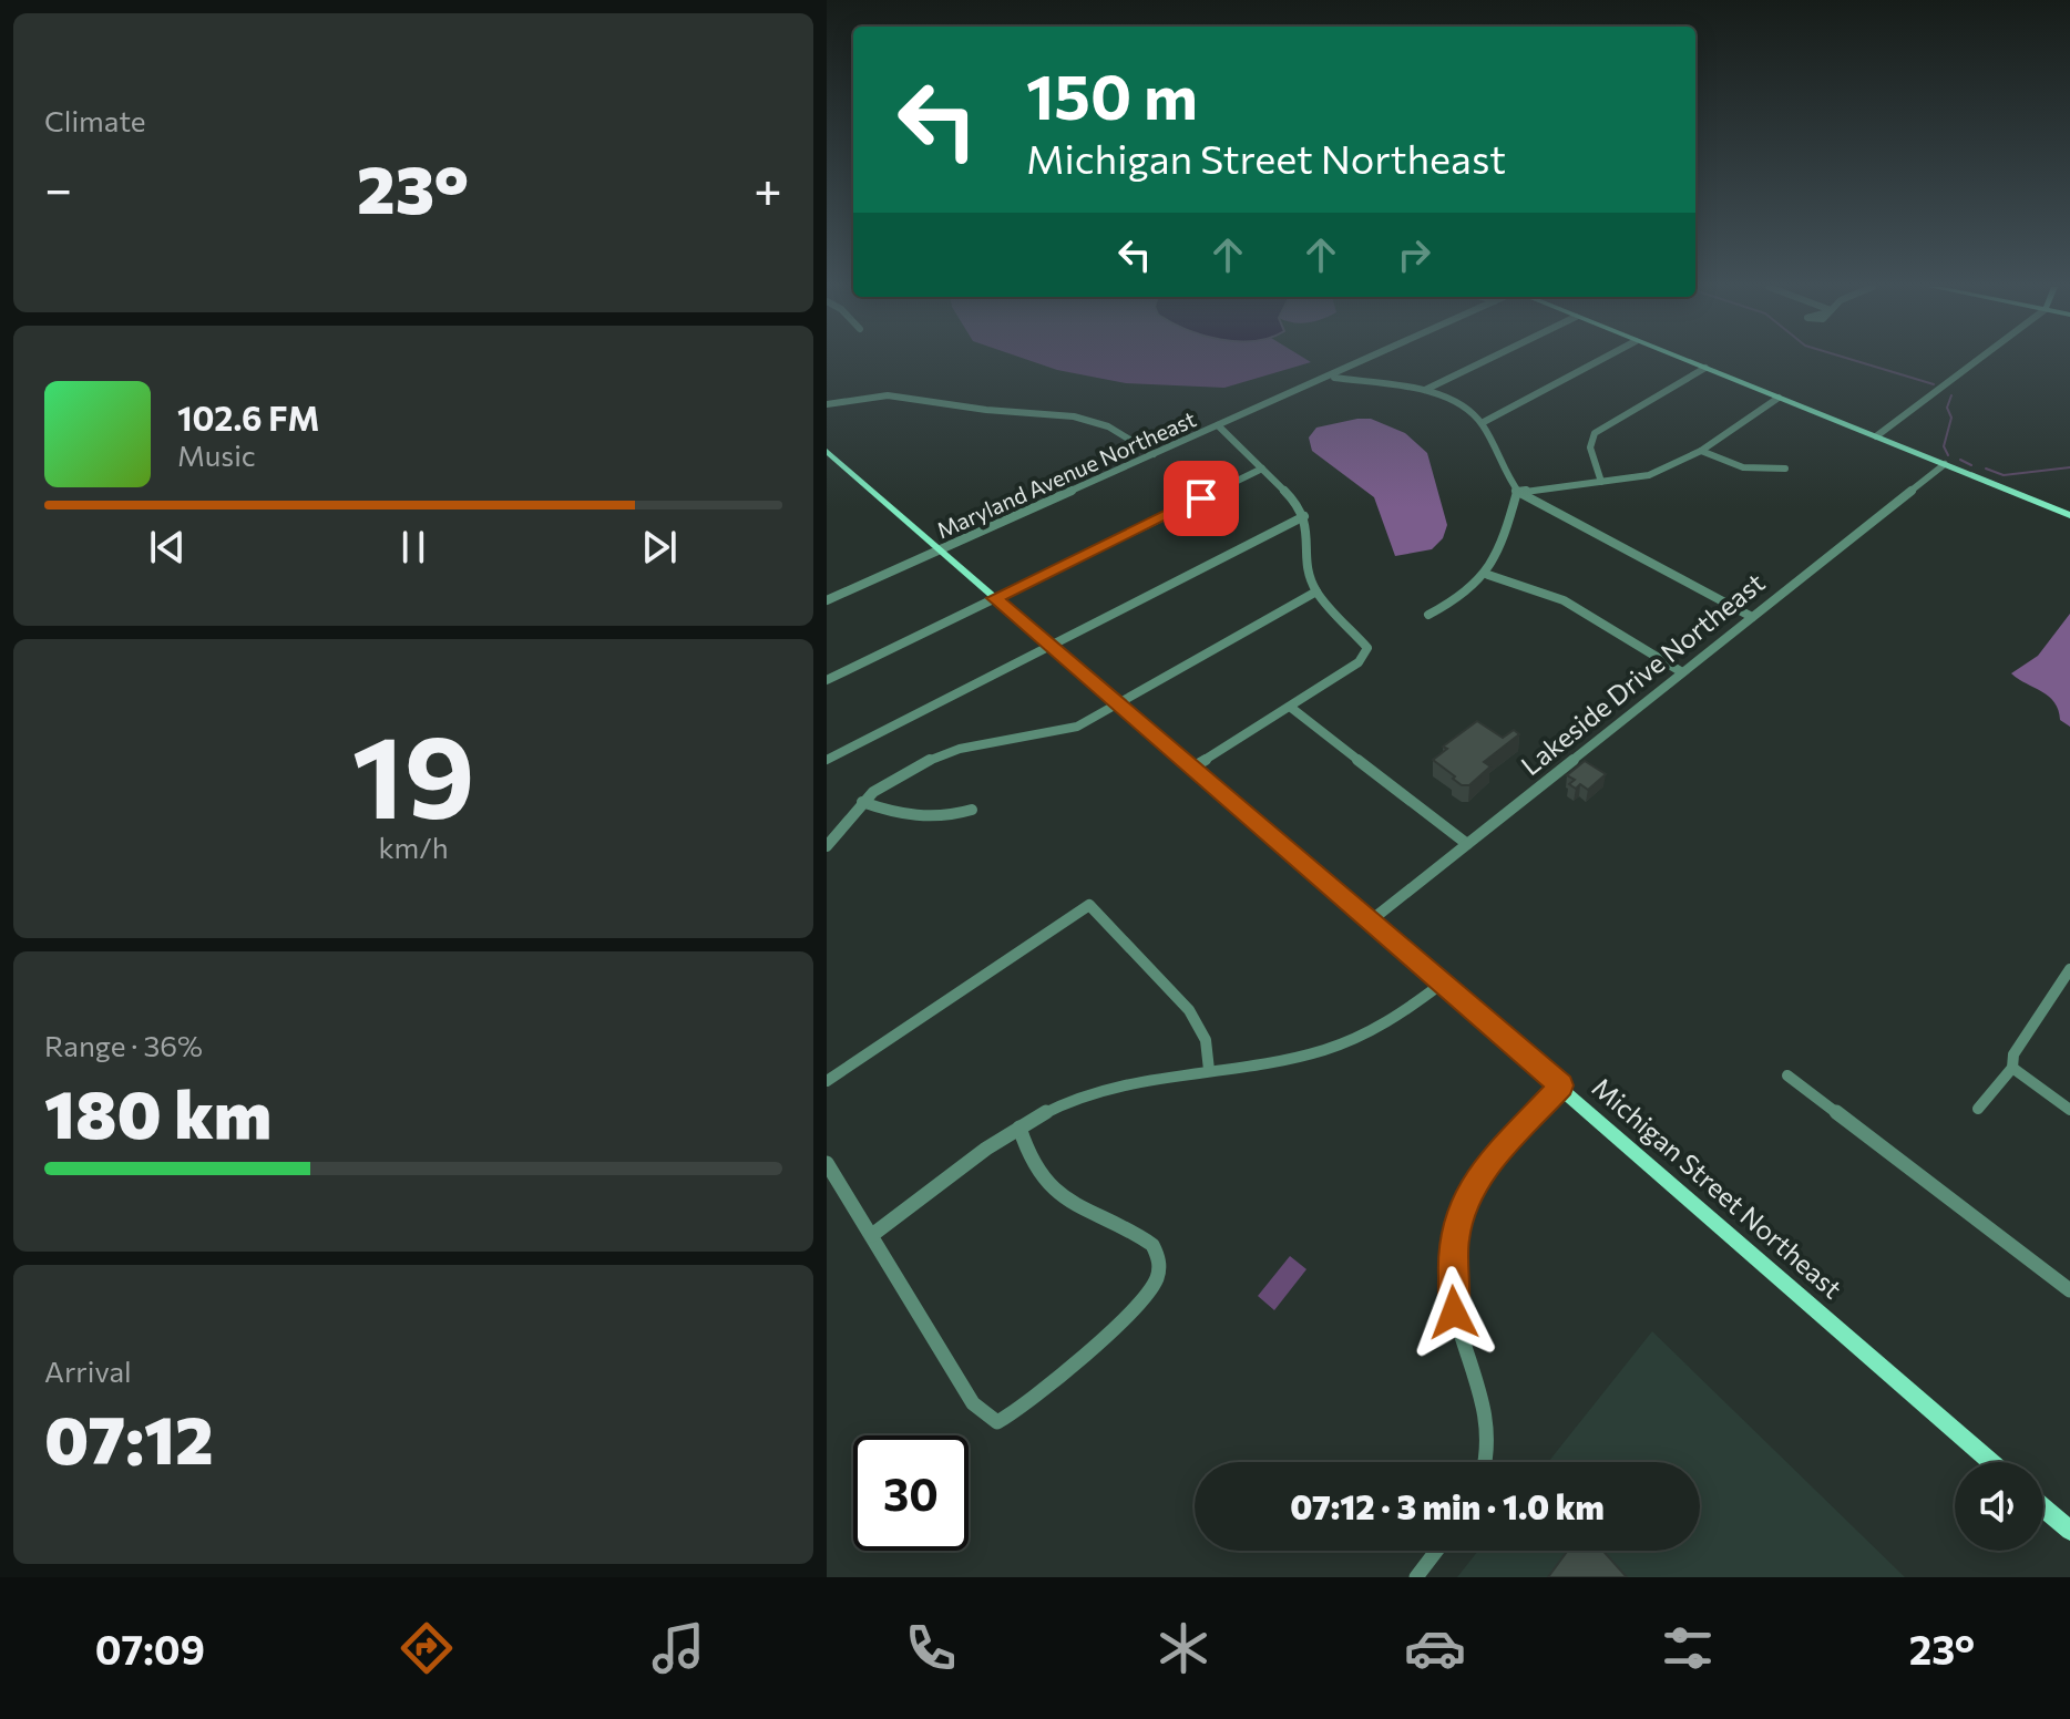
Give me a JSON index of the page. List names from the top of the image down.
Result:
{
  "streets": {
    "main road": ["Michigan Street Northeast"],
    "street": ["Maryland Avenue Northeast", "Lakeside Drive Northeast"]
  },
  "crossings": [
    ["Maryland Avenue Northeast", "Michigan Street Northeast"],
    ["Lakeside Drive Northeast", "Michigan Street Northeast"]
  ],
  "page": {
    "tile": [
      "Climate",
      ["19", "km/h"],
      ["Range · 36%", "180 km"],
      ["Arrival", "07:12"]
    ],
    "turn": ["150 m", "Michigan Street Northeast"],
    "heat": ["−", "23°", "+"],
    "song": ["102.6 FM", "Music"],
    "limit": "30",
    "trip": "07:12 · 3 min · 1.0 km",
    "tabs": ["07:09", "23°"]
  }
}
